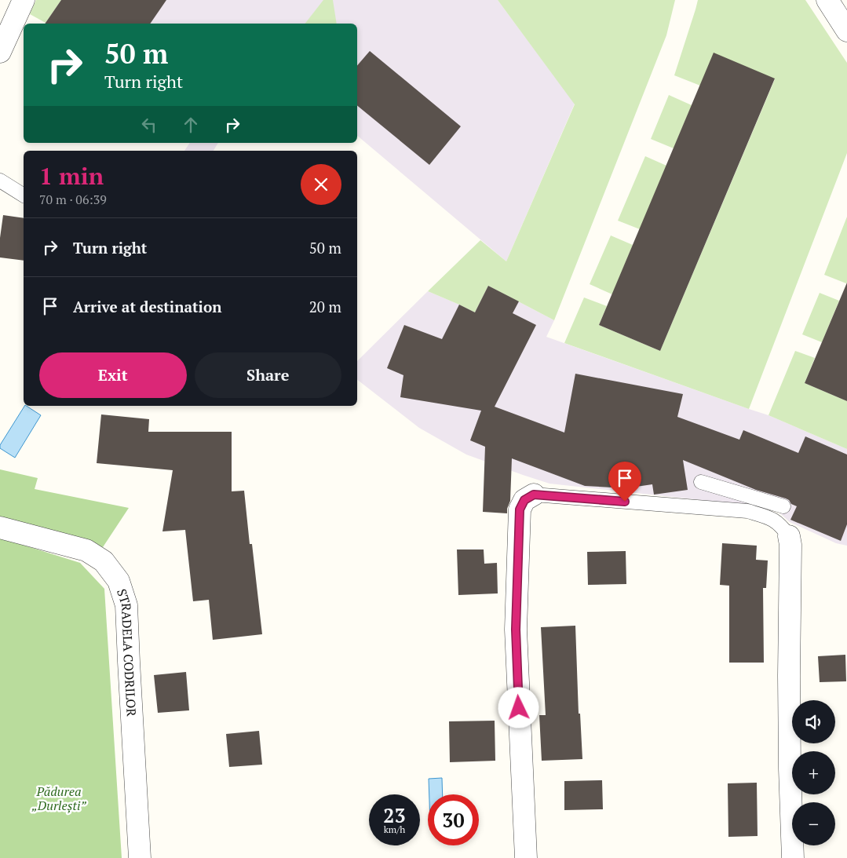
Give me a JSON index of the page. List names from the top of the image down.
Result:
{
  "streets": {
    "street": ["STRADELA CODRILOR"]
  },
  "parks": ["Pădurea „Durlești”"],
  "page": {
    "turn": ["50 m", "Turn right"],
    "heading": ["1 min", "70 m · 06:39"],
    "list": [
      {
        "name": "Turn right",
        "value": "50 m"
      },
      {
        "name": "Arrive at destination",
        "value": "20 m"
      }
    ],
    "buttons": ["Exit", "Share"],
    "map_buttons": ["+", "−"],
    "speed": "23 km/h",
    "limit": "30"
  }
}
